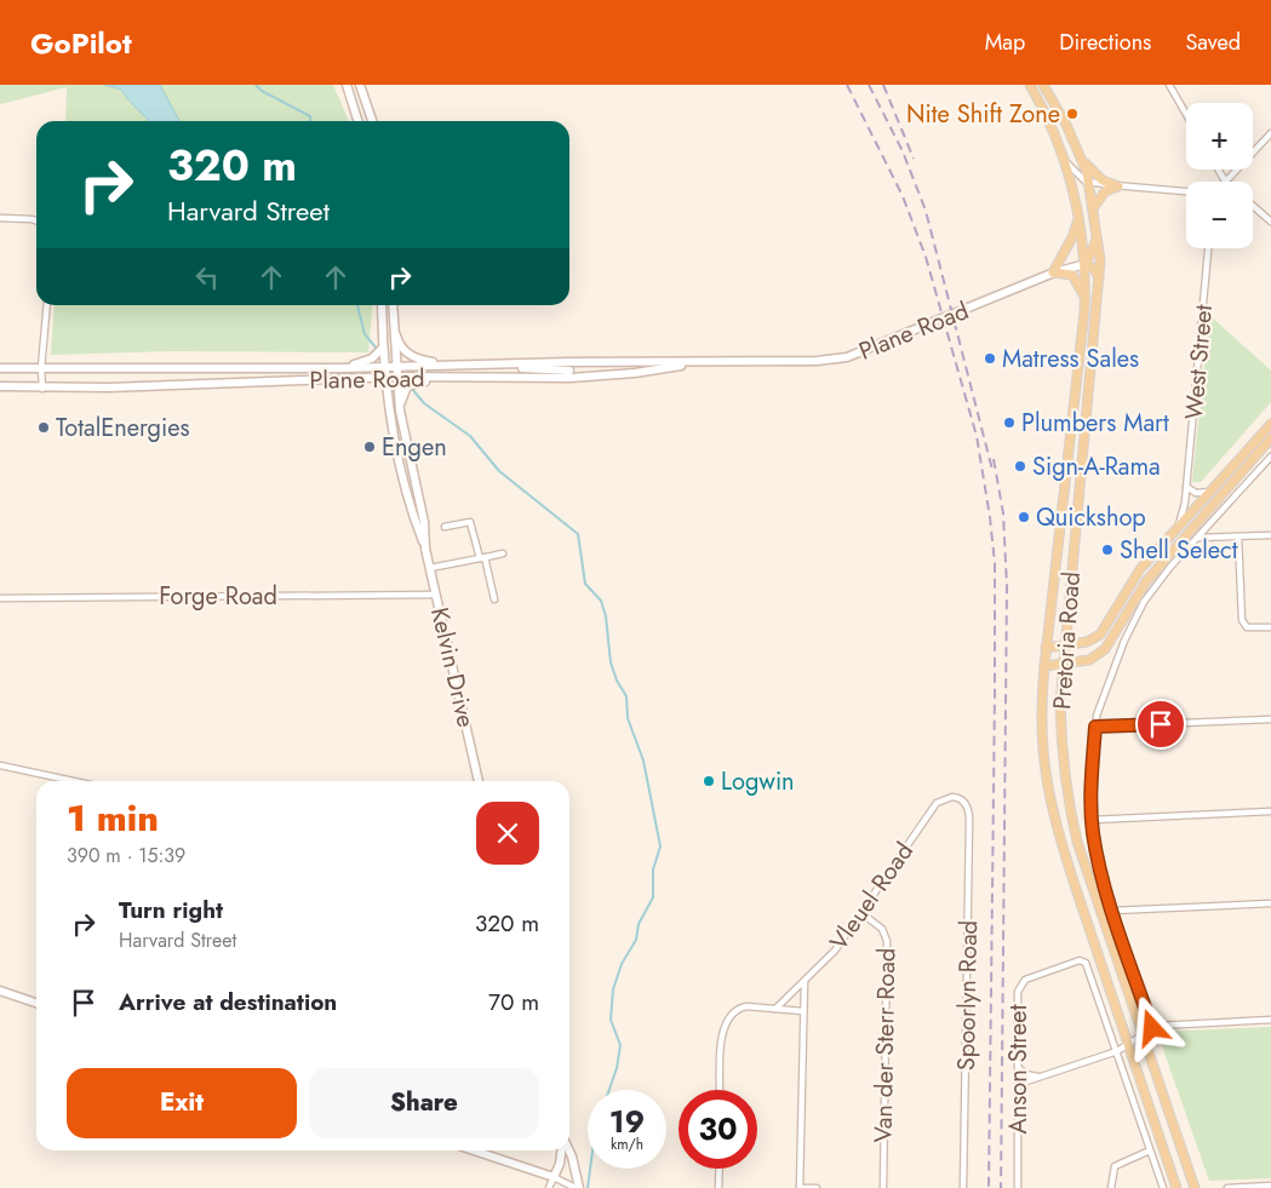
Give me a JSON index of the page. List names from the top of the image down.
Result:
{
  "streets": {
    "main road": ["Plane Road", "Pretoria Road", "Kelvin Drive"],
    "street": [
      "West Street",
      "Forge Road",
      "Vleuel Road",
      "Spoorlyn Road",
      "Van der Sterr Road",
      "Anson Street"
    ]
  },
  "crossings": [
    ["Plane Road", "Pretoria Road"],
    ["Plane Road", "Kelvin Drive"],
    ["Forge Road", "Kelvin Drive"],
    ["Vleuel Road", "Spoorlyn Road"],
    ["Vleuel Road", "Van der Sterr Road"]
  ],
  "places": [
    "Nite Shift Zone",
    "Matress Sales",
    "Plumbers Mart",
    "TotalEnergies",
    "Engen",
    "Sign-A-Rama",
    "Quickshop",
    "Shell Select",
    "Logwin"
  ],
  "page": {
    "header": "GoPilot",
    "nav": ["Map", "Directions", "Saved"],
    "map_buttons": ["+", "−"],
    "turn": ["320 m", "Harvard Street"],
    "heading": ["1 min", "390 m · 15:39"],
    "list": [
      {
        "name": "Turn right",
        "note": "Harvard Street",
        "value": "320 m"
      },
      {
        "name": "Arrive at destination",
        "value": "70 m"
      }
    ],
    "buttons": ["Exit", "Share"],
    "speed": "19 km/h",
    "limit": "30"
  }
}
